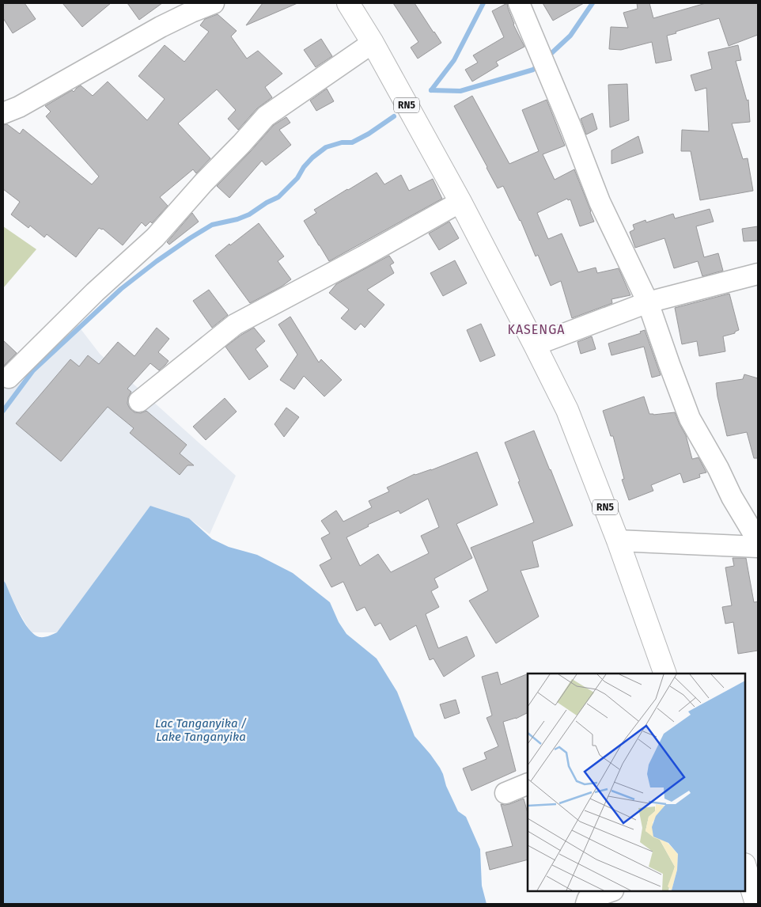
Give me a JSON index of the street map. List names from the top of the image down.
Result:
{
  "streets": {
    "highway": ["RN5"]
  },
  "districts": ["KASENGA"],
  "water": ["Lac Tanganyika / Lake Tanganyika"]
}
